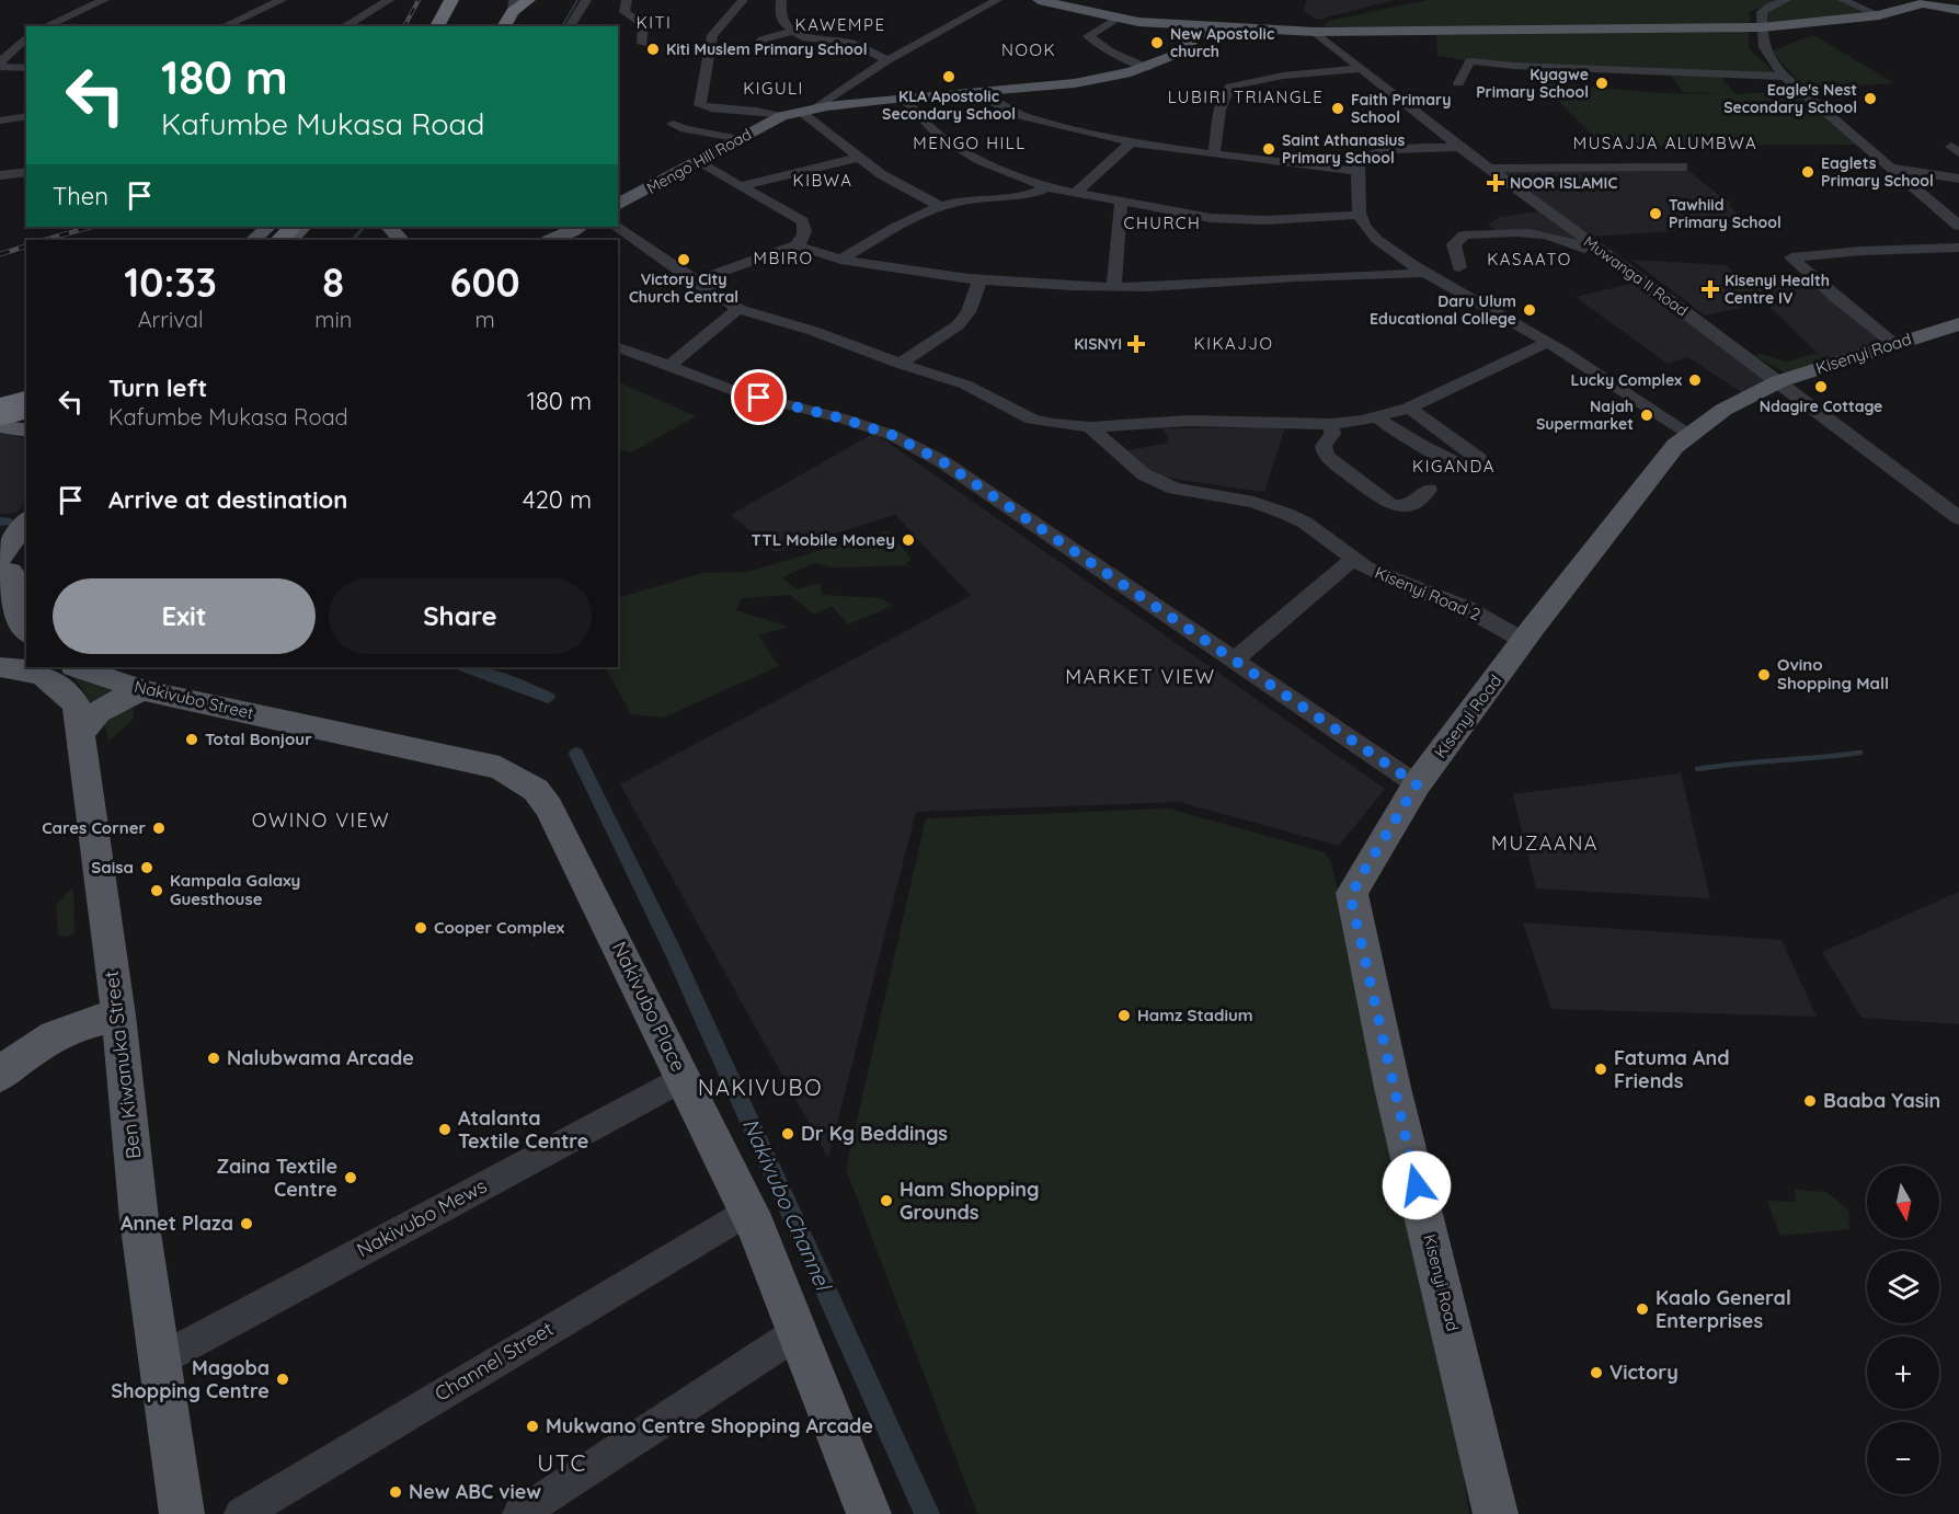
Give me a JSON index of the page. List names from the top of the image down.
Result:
{
  "streets": {
    "main road": [
      "Mengo Hill Road",
      "Kisenyi Road",
      "Nakivubo Street",
      "Nakivubo Place",
      "Ben Kiwanuka Street"
    ],
    "street": [
      "Muwanga II Road",
      "Kisenyi Road 2",
      "Nakivubo Mews",
      "Channel Street"
    ]
  },
  "crossings": [
    ["Muwanga II Road", "Kisenyi Road"],
    ["Kisenyi Road", "Kisenyi Road 2"],
    ["Nakivubo Street", "Nakivubo Place"],
    ["Nakivubo Place", "Nakivubo Mews"],
    ["Nakivubo Place", "Channel Street"],
    ["Ben Kiwanuka Street", "Nakivubo Mews"]
  ],
  "districts": [
    "KITI",
    "KAWEMPE",
    "NOOK",
    "KIGULI",
    "LUBIRI TRIANGLE",
    "MENGO HILL",
    "MUSAJJA ALUMBWA",
    "KIBWA",
    "CHURCH",
    "MBIRO",
    "KASAATO",
    "KIKAJJO",
    "KIGANDA",
    "MARKET VIEW",
    "OWINO VIEW",
    "MUZAANA",
    "NAKIVUBO",
    "UTC"
  ],
  "water": ["Nakivubo Channel"],
  "places": {
    "other": [
      "New Apostolic church",
      "Kiti Muslem Primary School",
      "KLA Apostolic Secondary School",
      "Kyagwe Primary School",
      "Eagle's Nest Secondary School",
      "Faith Primary School",
      "Saint Athanasius Primary School",
      "Eaglets Primary School",
      "Tawhiid Primary School",
      "Victory City Church Central",
      "Daru Ulum Educational College",
      "Lucky Complex",
      "Ndagire Cottage",
      "Najah Supermarket",
      "TTL Mobile Money",
      "Ovino Shopping Mall",
      "Total Bonjour",
      "Cares Corner",
      "Saisa",
      "Kampala Galaxy Guesthouse",
      "Cooper Complex",
      "Hamz Stadium",
      "Nalubwama Arcade",
      "Fatuma And Friends",
      "Baaba Yasin",
      "Atalanta Textile Centre",
      "Dr Kg Beddings",
      "Zaina Textile Centre",
      "Ham Shopping Grounds",
      "Annet Plaza",
      "Kaalo General Enterprises",
      "Victory",
      "Magoba Shopping Centre",
      "Mukwano Centre Shopping Arcade",
      "New ABC view"
    ],
    "health": ["NOOR ISLAMIC", "Kisenyi Health Centre IV", "KISNYI"]
  },
  "north": "bottom",
  "page": {
    "turn": ["180 m", "Kafumbe Mukasa Road"],
    "then": "Then",
    "eta": [
      "10:33",
      "Arrival",
      "8",
      "min",
      "600",
      "m"
    ],
    "list": [
      {
        "name": "Turn left",
        "note": "Kafumbe Mukasa Road",
        "value": "180 m"
      },
      {
        "name": "Arrive at destination",
        "value": "420 m"
      }
    ],
    "buttons": ["Exit", "Share"],
    "map_buttons": ["+", "−"]
  }
}
